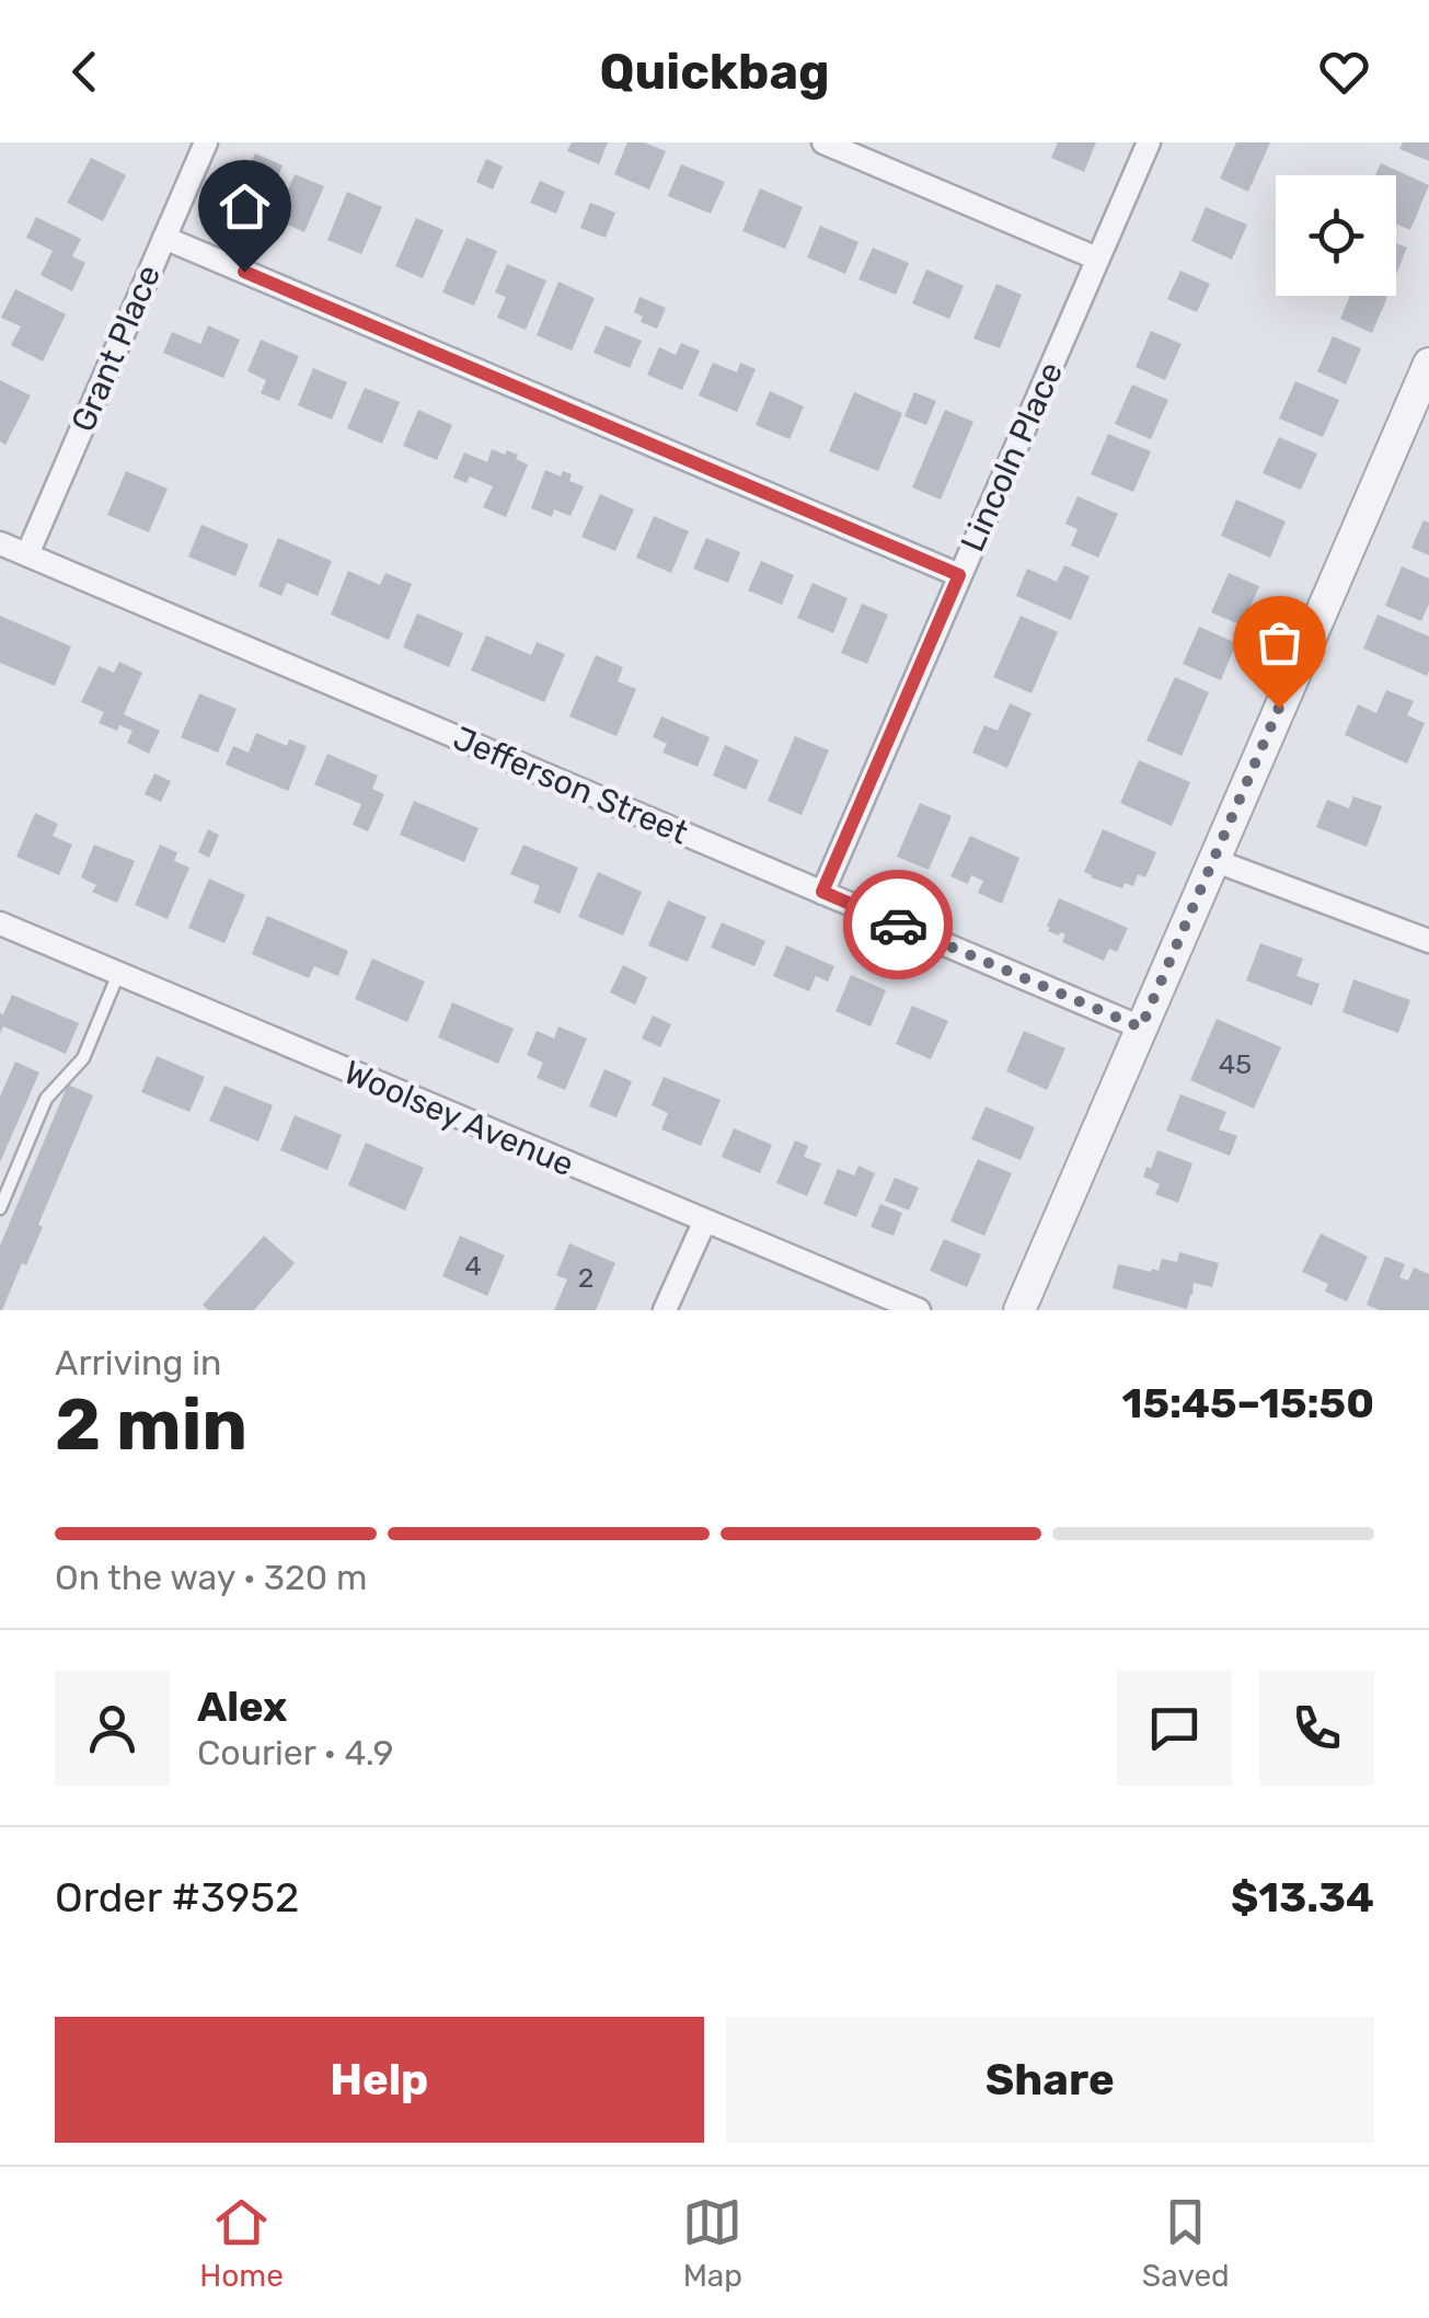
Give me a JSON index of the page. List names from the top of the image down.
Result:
{
  "streets": {
    "street": [
      "Grant Place",
      "Lincoln Place",
      "Jefferson Street",
      "Woolsey Avenue"
    ]
  },
  "crossings": [
    ["Grant Place", "Jefferson Street"],
    ["Lincoln Place", "Jefferson Street"]
  ],
  "house_numbers": ["45", "4", "2"],
  "page": {
    "header": "Quickbag",
    "heading": ["2 min", "Arriving in", "15:45–15:50"],
    "panel": [
      "Alex",
      "Courier · 4.9",
      "Order #3952",
      "$13.34"
    ],
    "bar": "On the way · 320 m",
    "buttons": ["Help", "Share"],
    "tabs": ["Home", "Map", "Saved"]
  }
}
